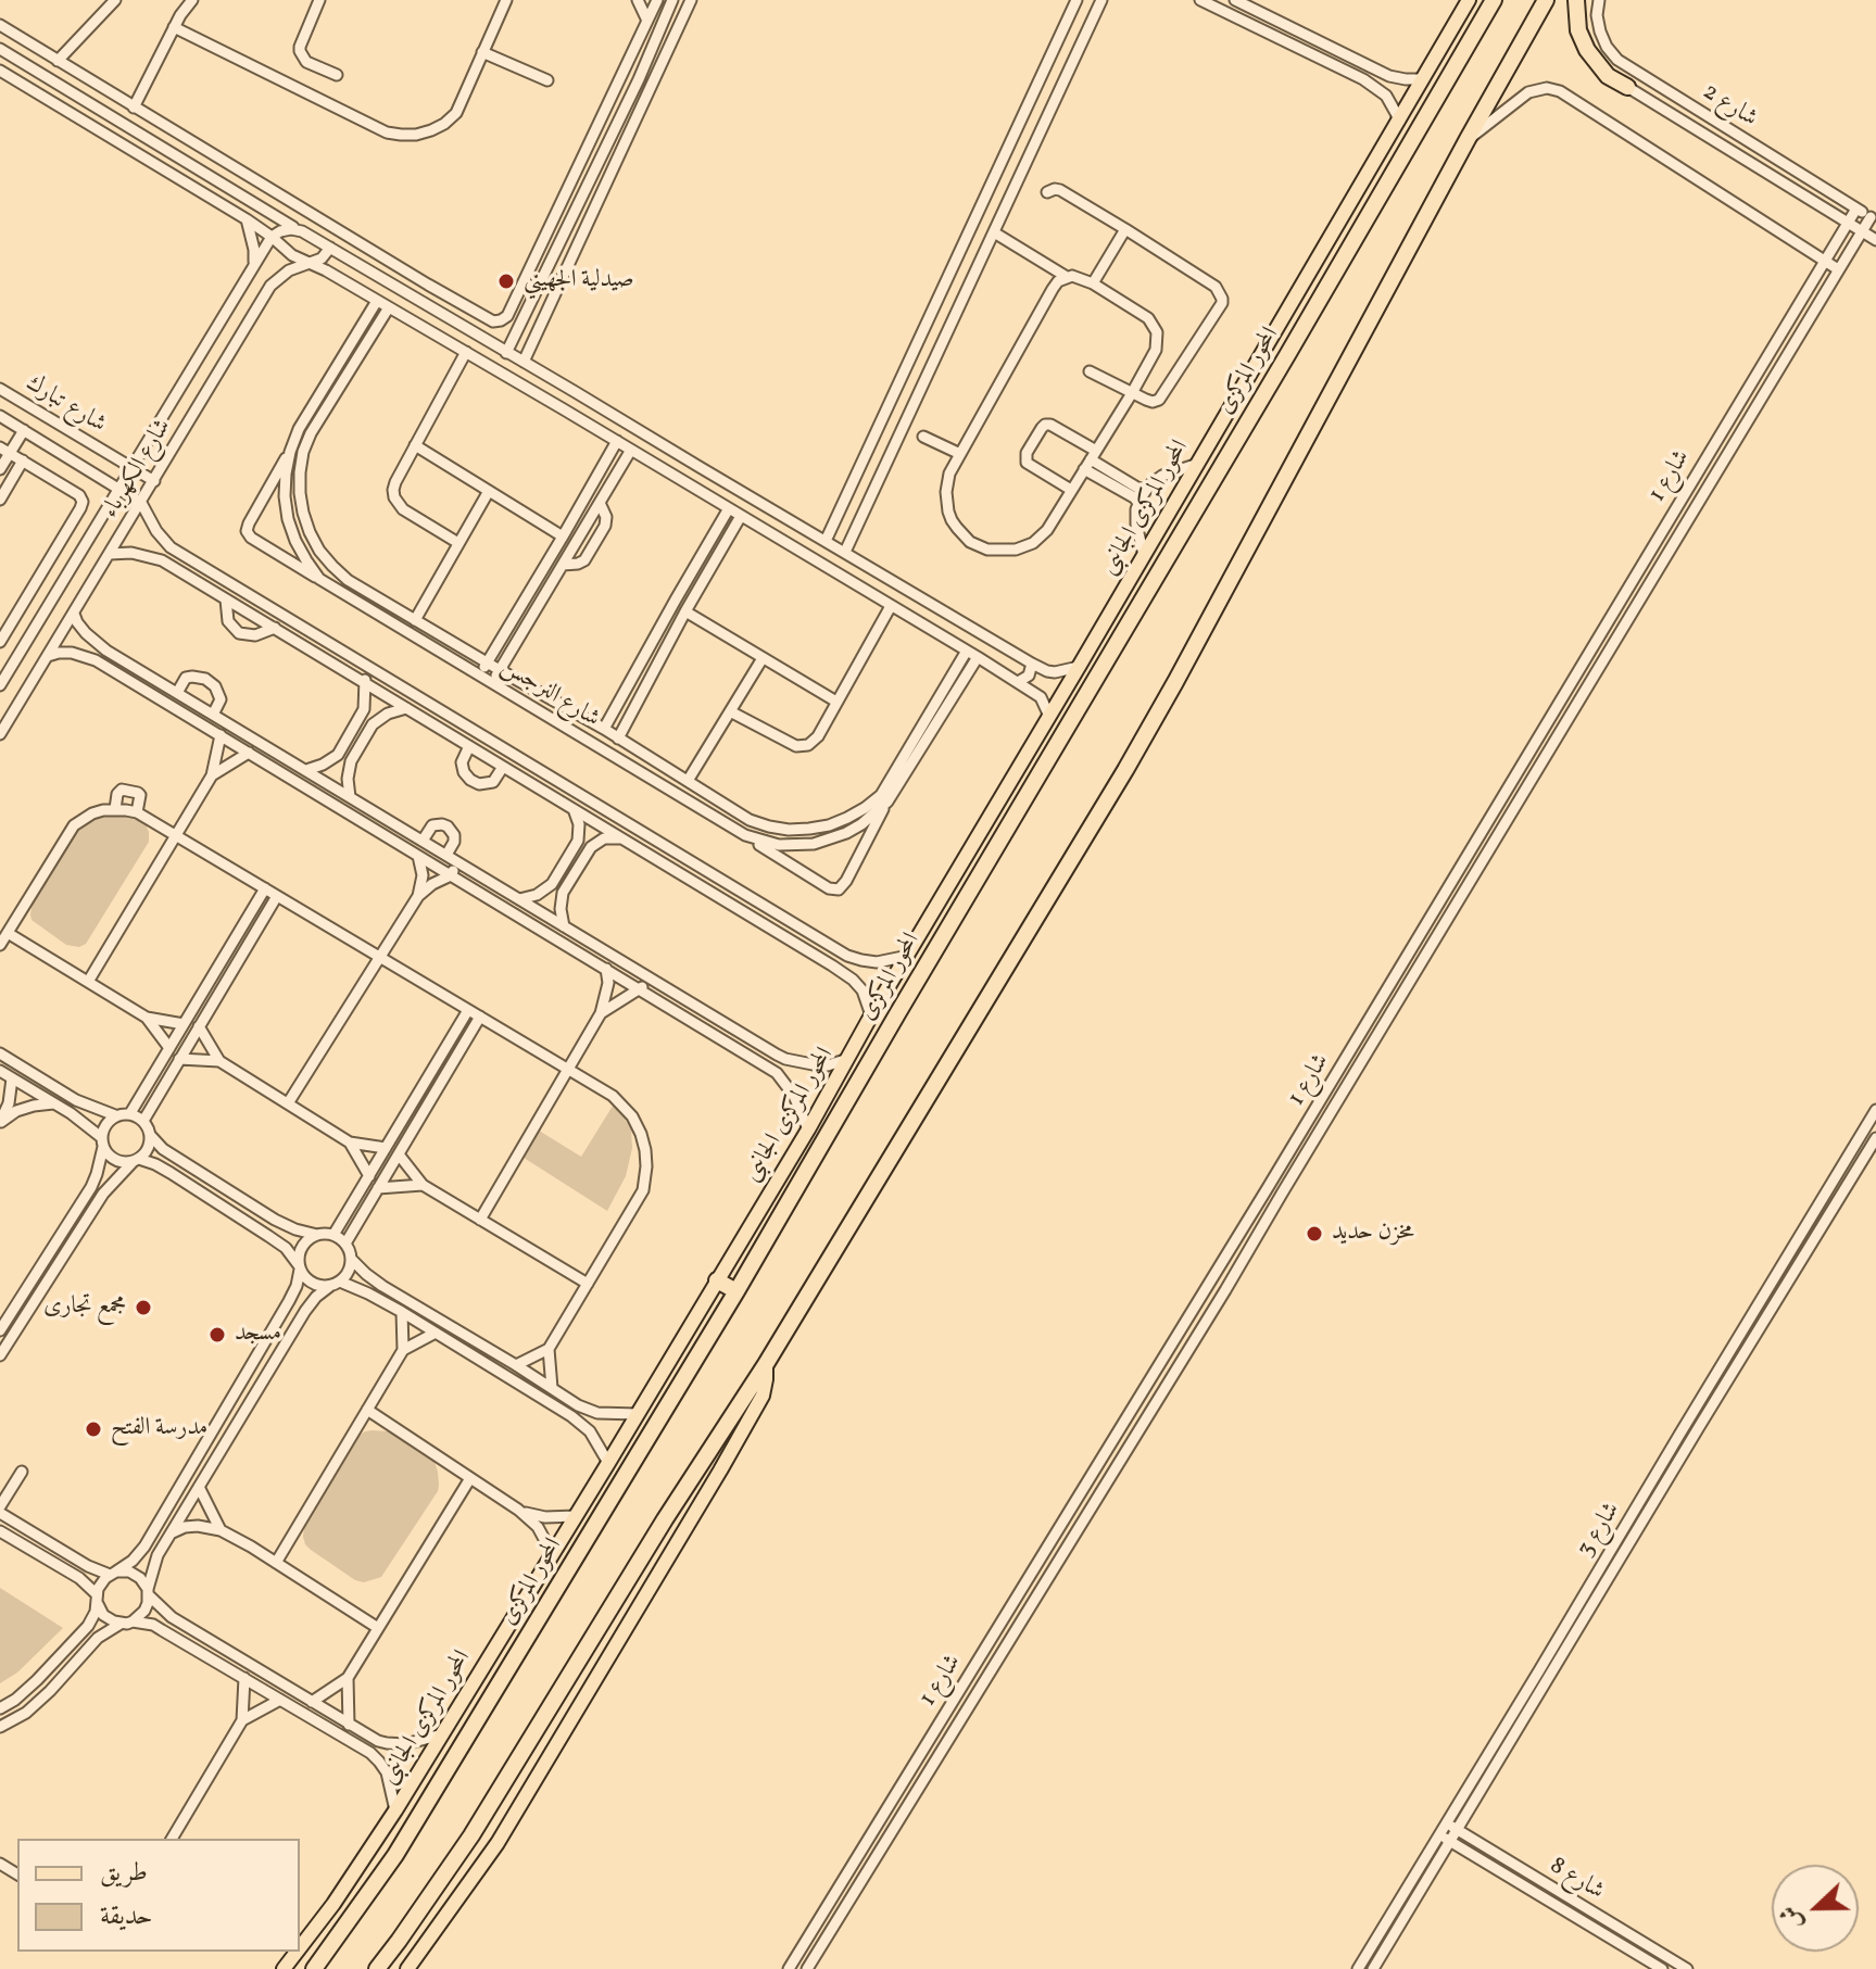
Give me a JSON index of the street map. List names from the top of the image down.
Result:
{
  "streets": {
    "highway": ["المحور المركزى"],
    "main road": ["المحور المركزى الجانبى"],
    "street": [
      "شارع 2",
      "شارع تبارك",
      "شارع الكهرباء",
      "شارع 1",
      "شارع النرجس",
      "شارع 3",
      "شارع 8"
    ]
  },
  "crossings": [
    ["شارع 2", "شارع 1"],
    ["شارع تبارك", "شارع الكهرباء"],
    ["شارع 3", "شارع 8"]
  ],
  "places": [
    "صيدلية الجهيني",
    "مخزن حديد",
    "مجمع تجارى",
    "مسجد",
    "مدرسة الفتح"
  ],
  "legend": ["طريق", "حديقة"],
  "north": "left"
}
